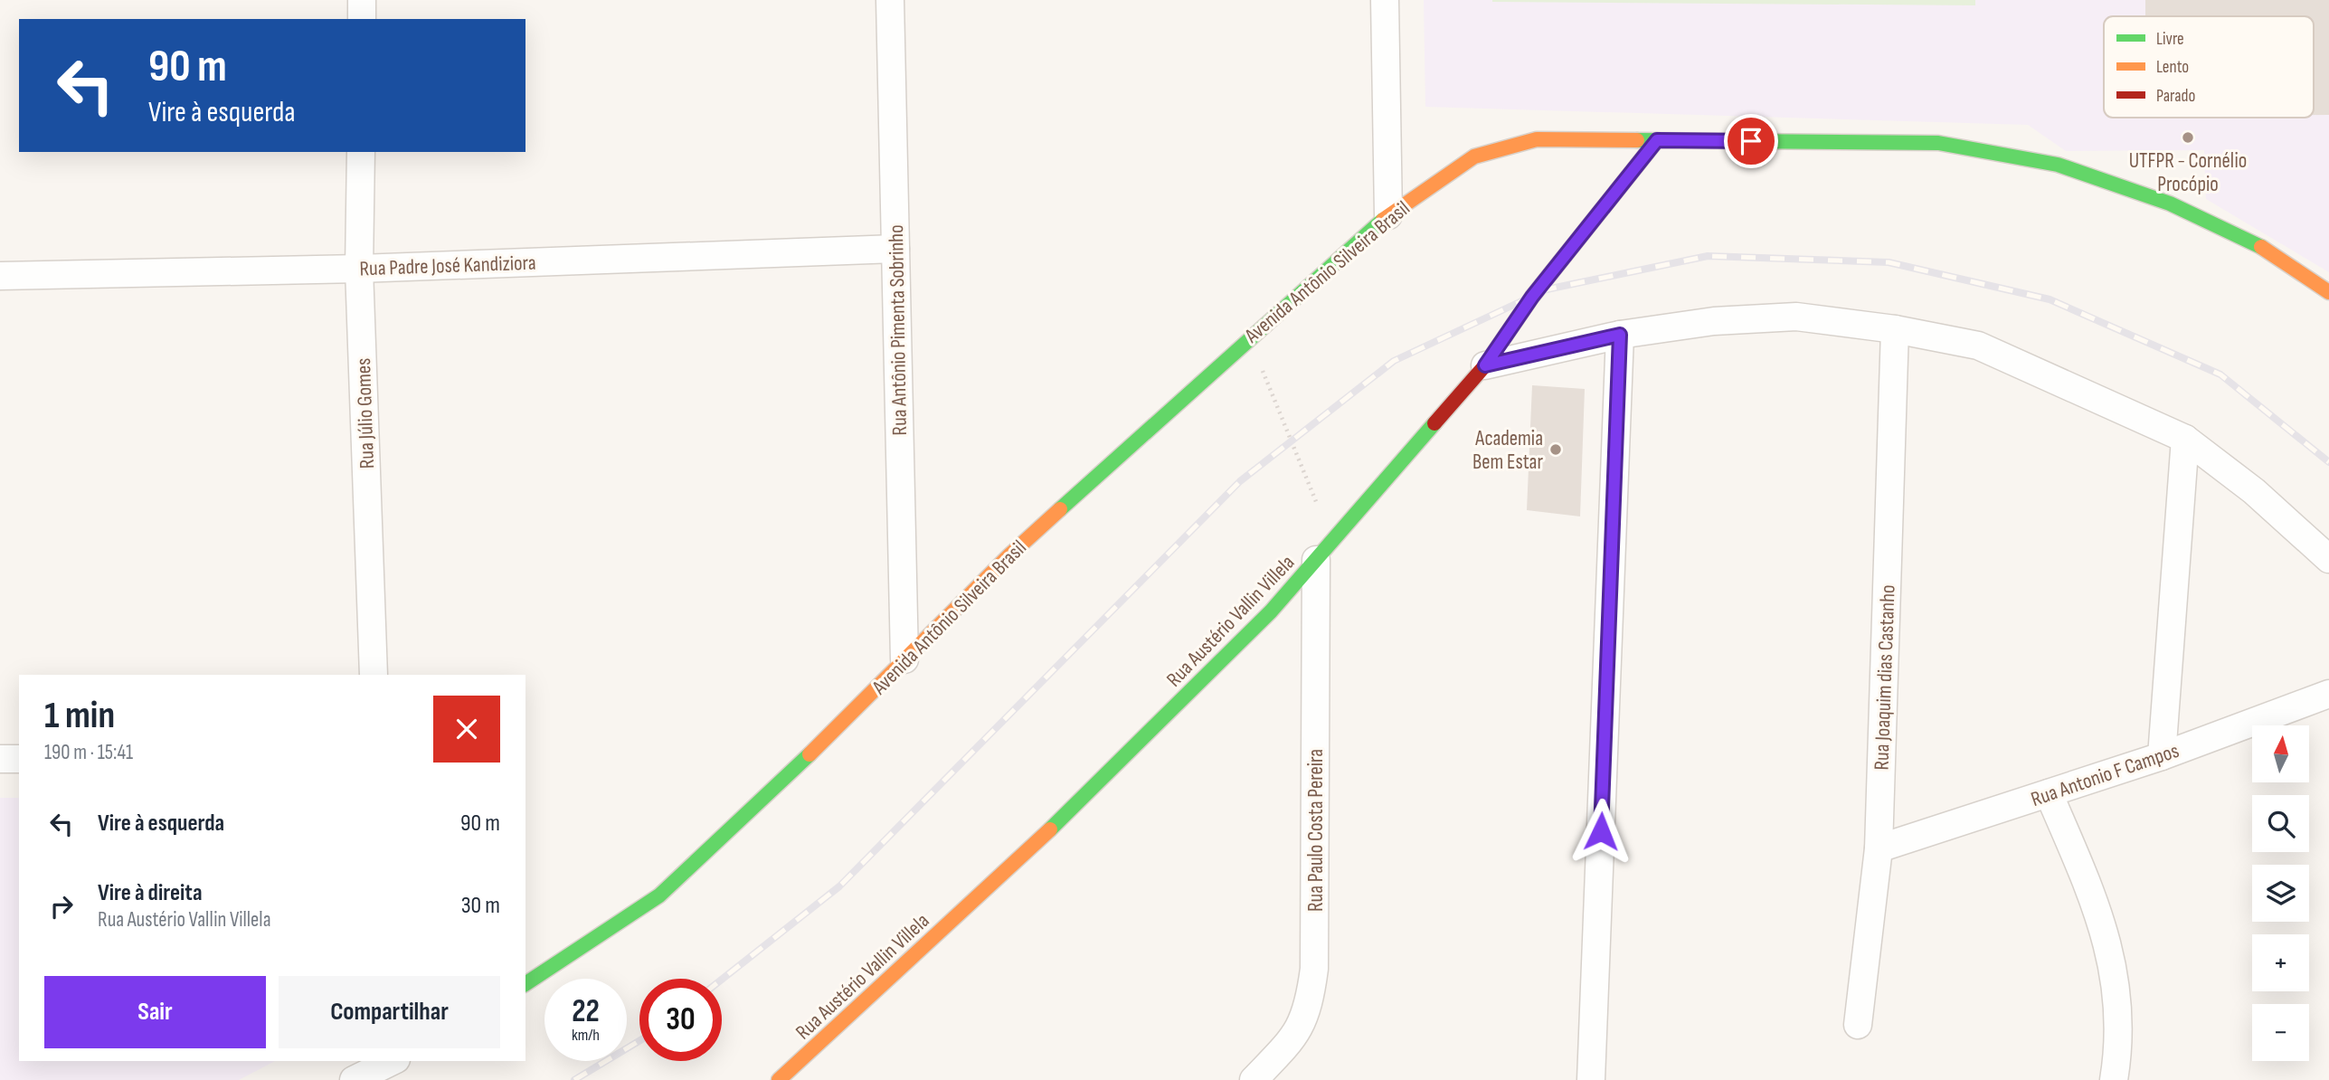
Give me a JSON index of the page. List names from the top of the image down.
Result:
{
  "streets": {
    "street": [
      "Rua Padre José Kandiziora",
      "Avenida Antônio Silveira Brasil",
      "Rua Antônio Pimenta Sobrinho",
      "Rua Júlio Gomes",
      "Rua Austério Vallin Villela",
      "Rua Joaquim dias Castanho",
      "Rua Antonio F Campos",
      "Rua Paulo Costa Pereira"
    ]
  },
  "crossings": [
    ["Rua Padre José Kandiziora", "Rua Antônio Pimenta Sobrinho"],
    ["Rua Padre José Kandiziora", "Rua Júlio Gomes"],
    ["Avenida Antônio Silveira Brasil", "Rua Antônio Pimenta Sobrinho"],
    ["Avenida Antônio Silveira Brasil", "Rua Austério Vallin Villela"],
    ["Rua Austério Vallin Villela", "Rua Paulo Costa Pereira"],
    ["Rua Joaquim dias Castanho", "Rua Antonio F Campos"]
  ],
  "places": ["UTFPR - Cornélio Procópio", "Academia Bem Estar"],
  "legend": ["Livre", "Lento", "Parado"],
  "north": "top",
  "page": {
    "turn": ["90 m", "Vire à esquerda"],
    "heading": ["1 min", "190 m · 15:41"],
    "map_buttons": ["+", "−"],
    "list": [
      {
        "name": "Vire à esquerda",
        "value": "90 m"
      },
      {
        "name": "Vire à direita",
        "note": "Rua Austério Vallin Villela",
        "value": "30 m"
      }
    ],
    "buttons": ["Sair", "Compartilhar"],
    "speed": "22 km/h",
    "limit": "30"
  }
}
